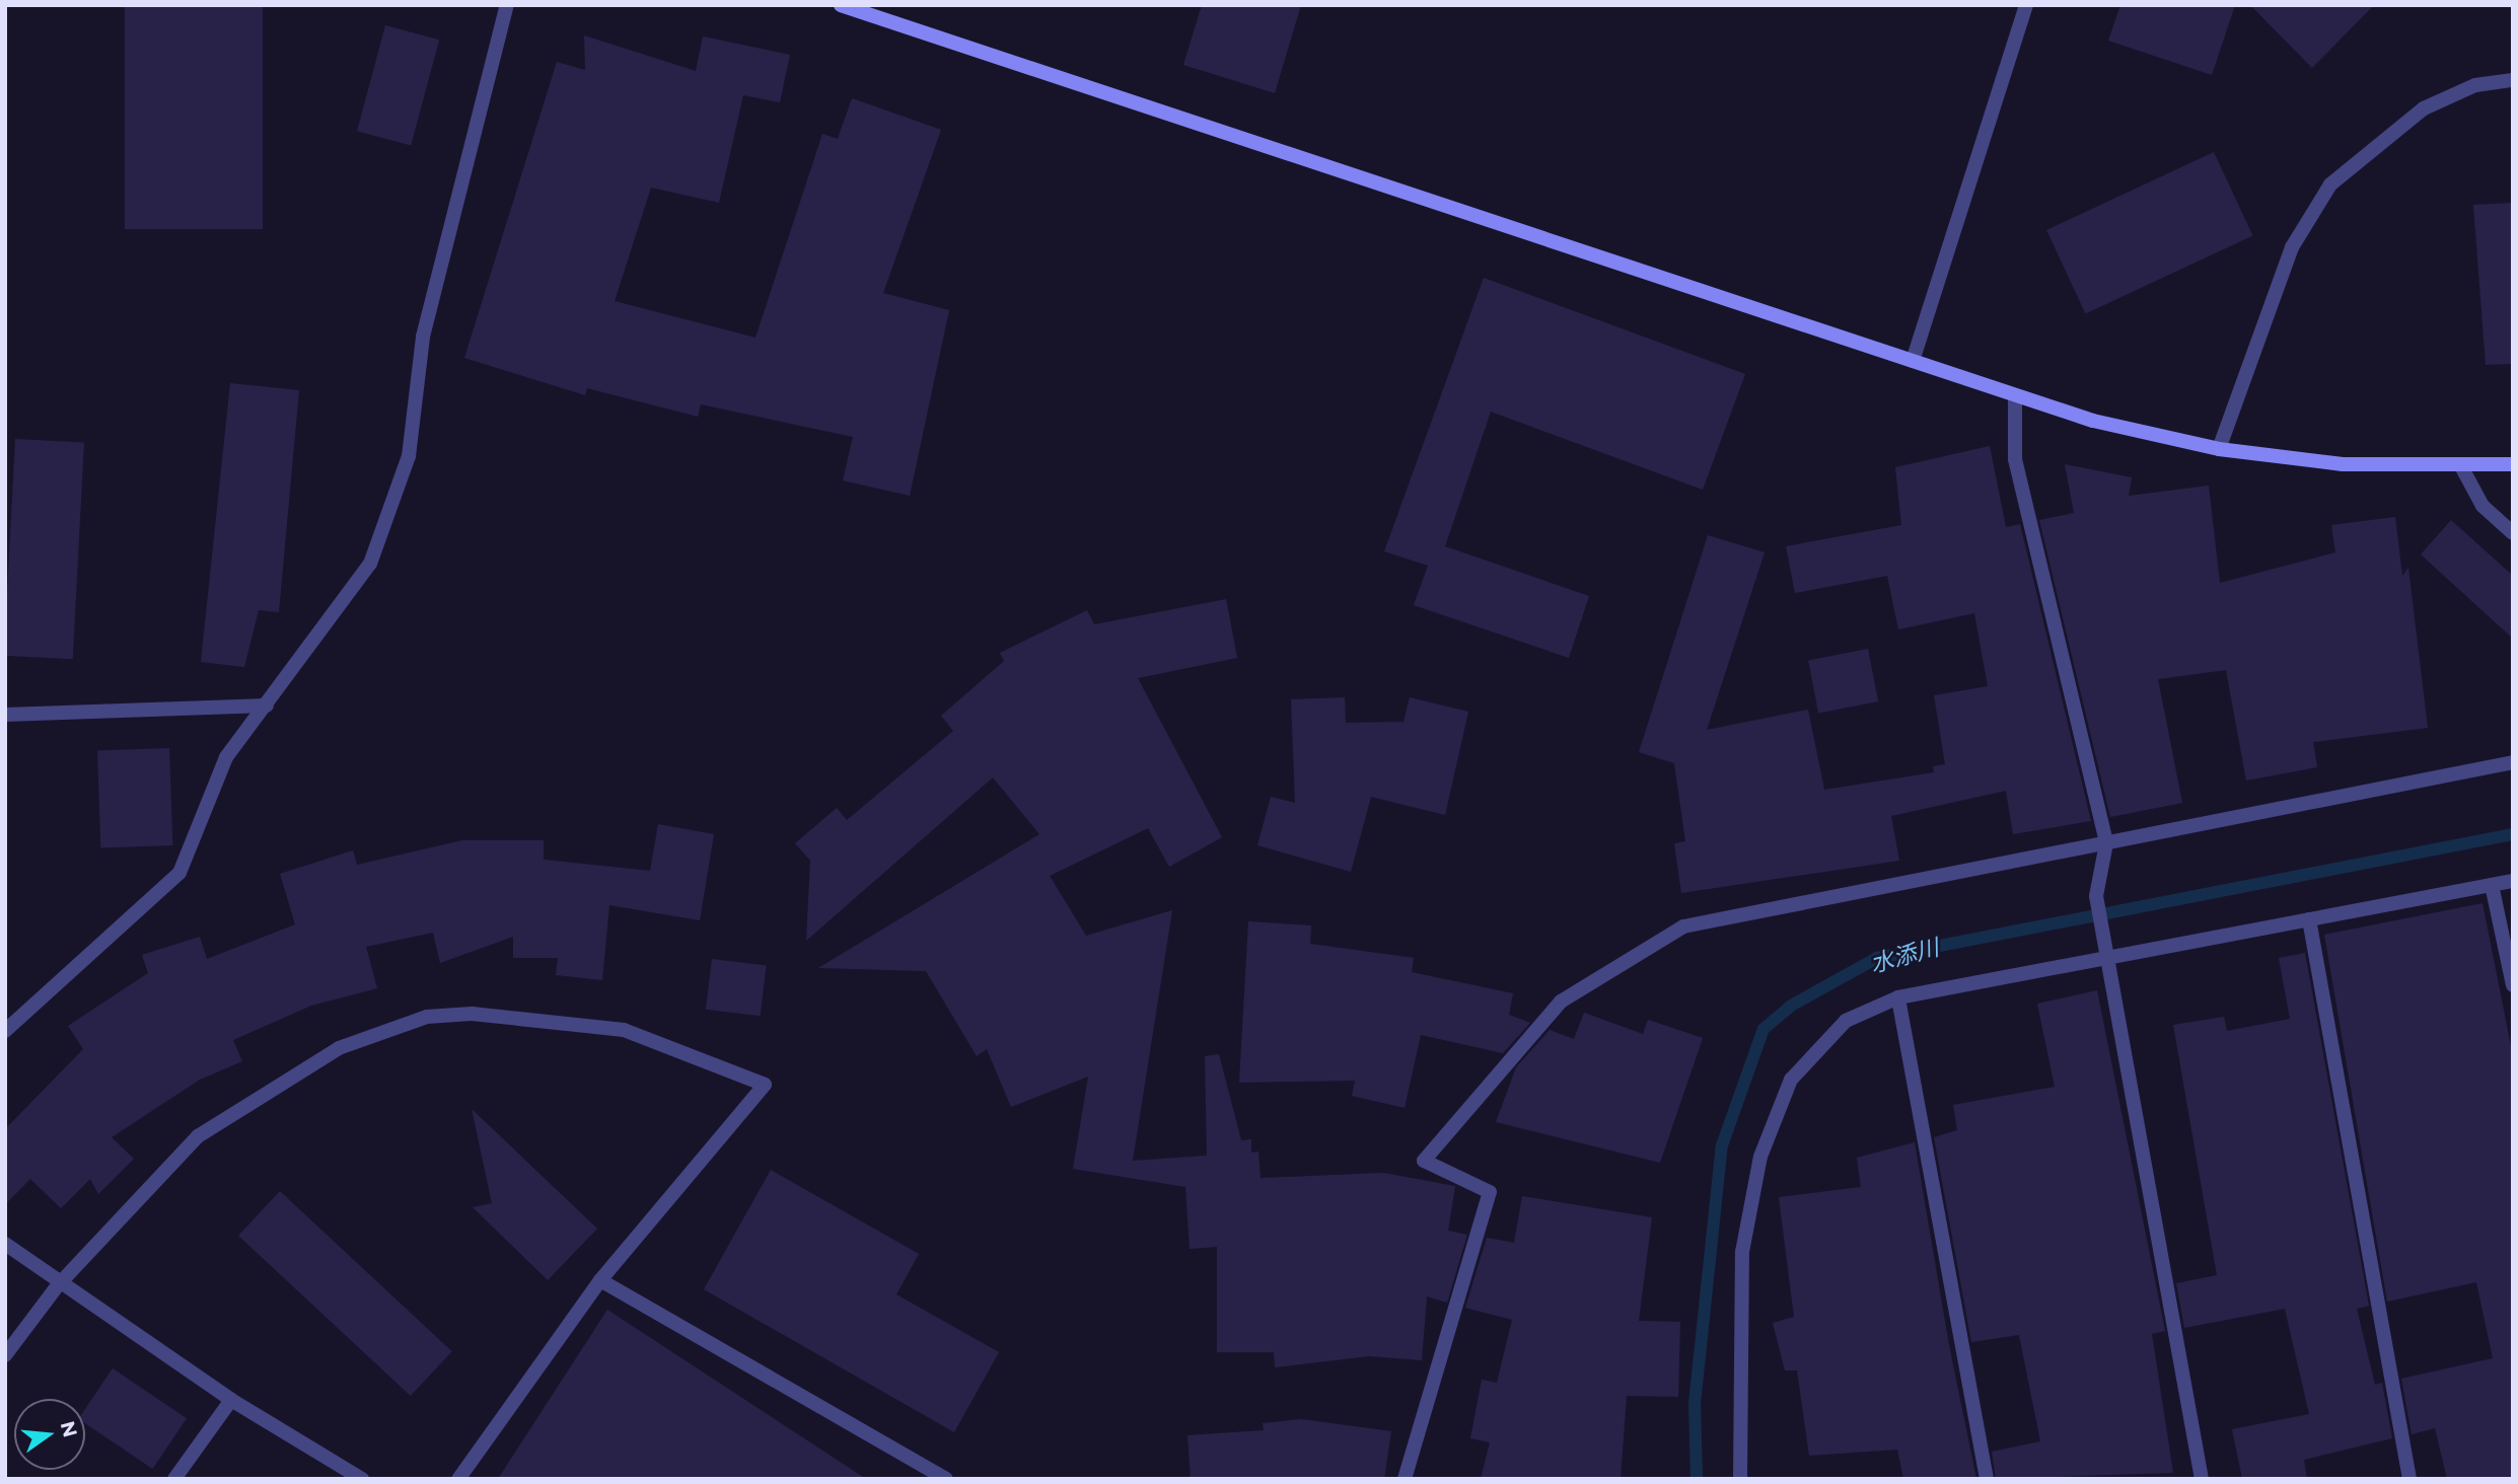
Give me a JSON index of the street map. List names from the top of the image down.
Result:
{
  "water": ["水添川"],
  "north": "right"
}
